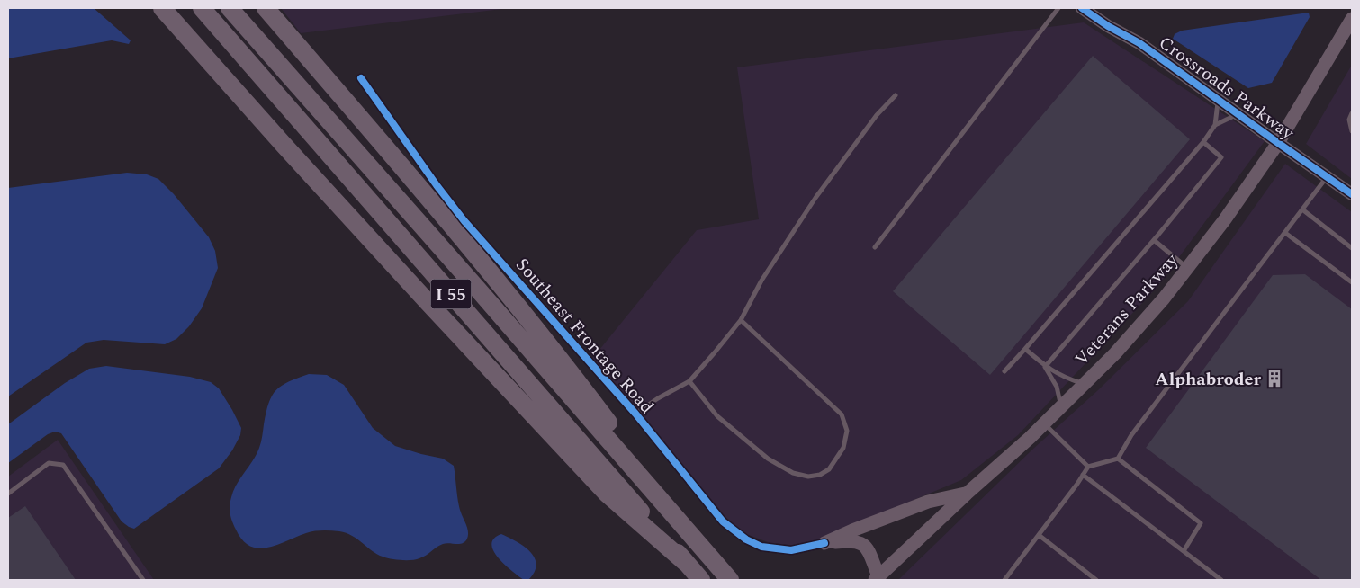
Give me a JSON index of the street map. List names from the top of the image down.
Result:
{
  "streets": {
    "highway": ["I 55"],
    "main road": ["Veterans Parkway"],
    "street": ["Crossroads Parkway", "Southeast Frontage Road"]
  },
  "crossings": [
    ["Crossroads Parkway", "Veterans Parkway"]
  ],
  "places": {
    "building": ["Alphabroder"]
  }
}
